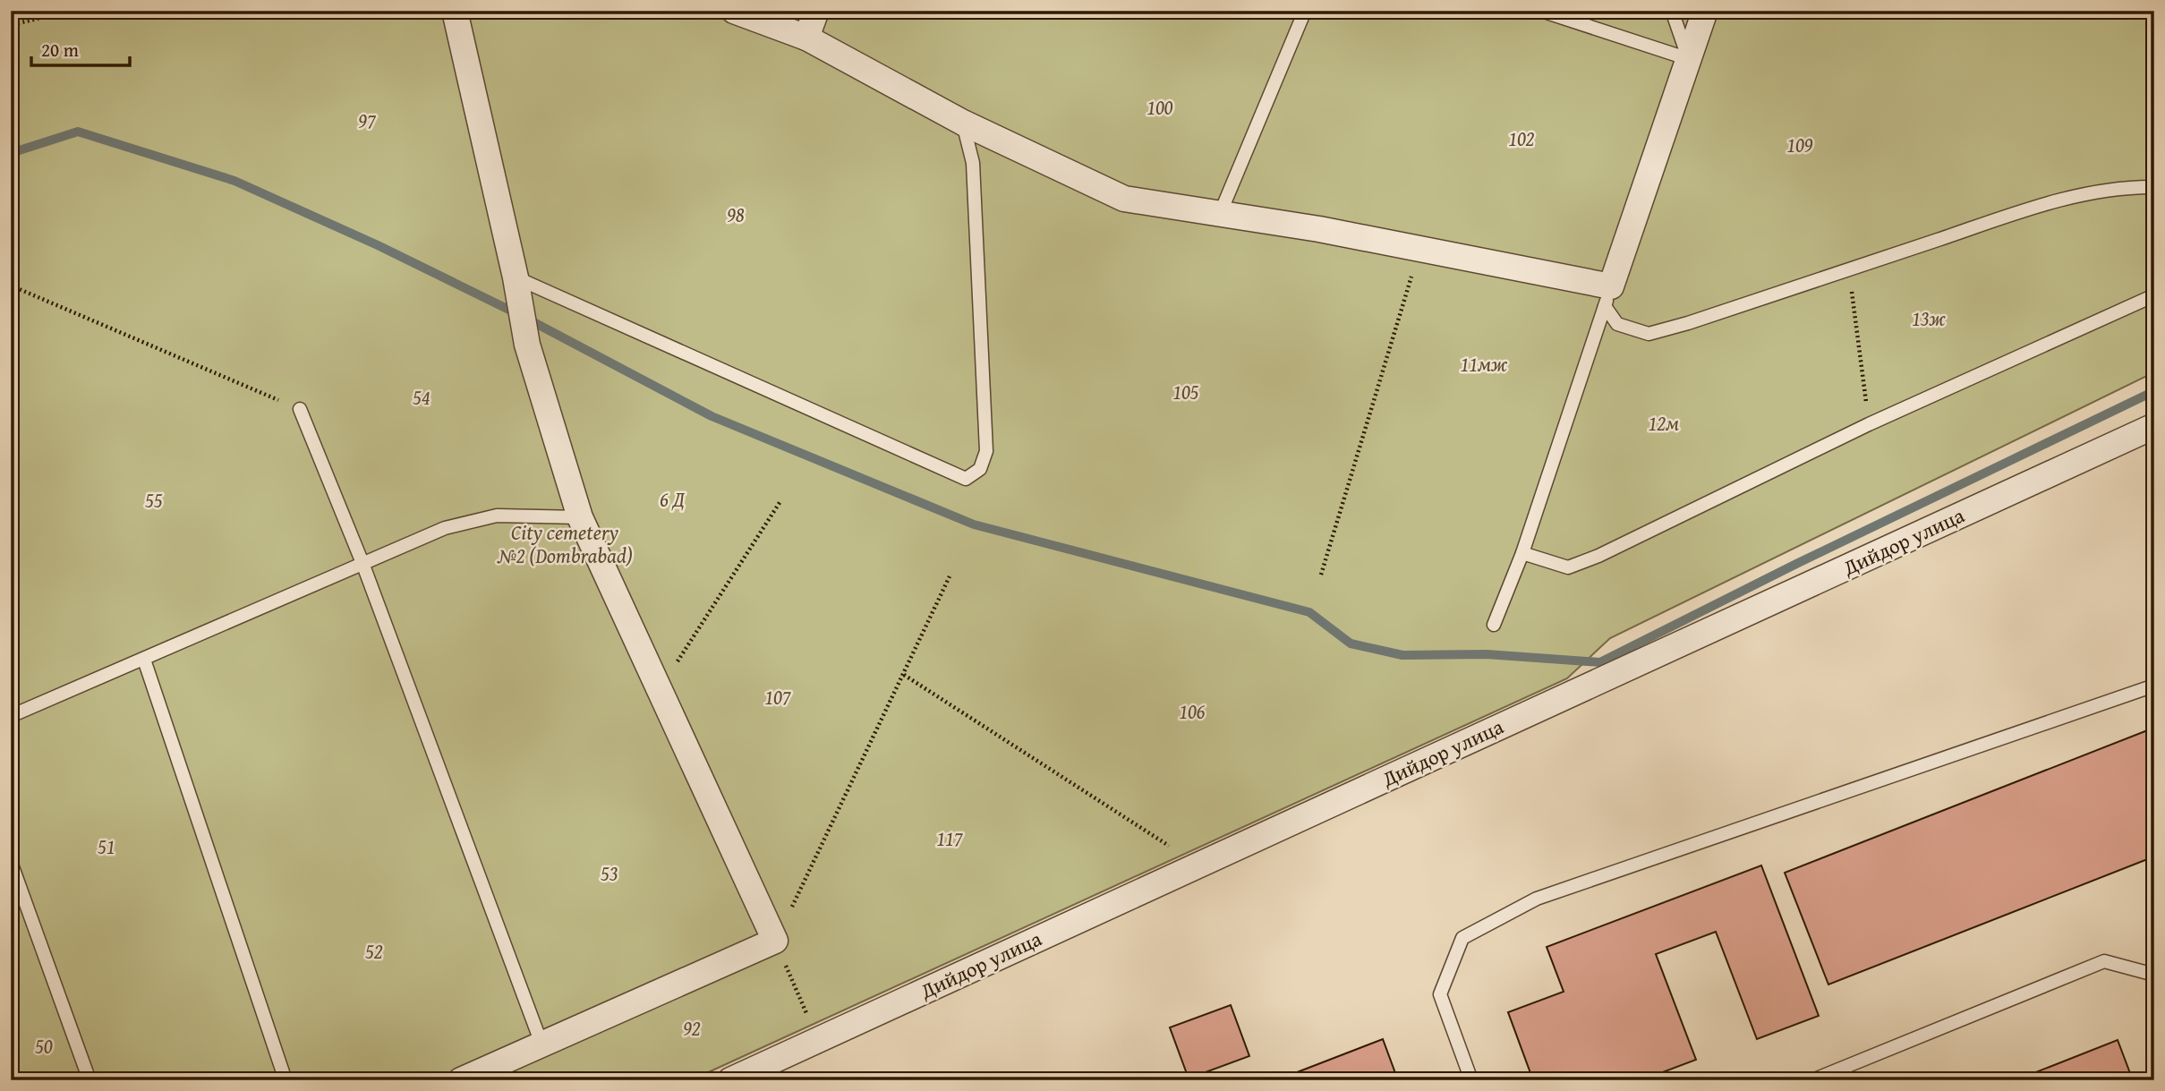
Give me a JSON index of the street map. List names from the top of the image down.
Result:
{
  "streets": {
    "street": ["Дийдор улица"]
  },
  "parks": [
    "100",
    "97",
    "102",
    "109",
    "98",
    "13ж",
    "11мж",
    "105",
    "54",
    "12м",
    "6 Д",
    "55",
    "City cemetery №2 (Dombrabad)",
    "107",
    "106",
    "117",
    "51",
    "53",
    "52",
    "92",
    "50"
  ],
  "scale_bar": "20 m"
}
